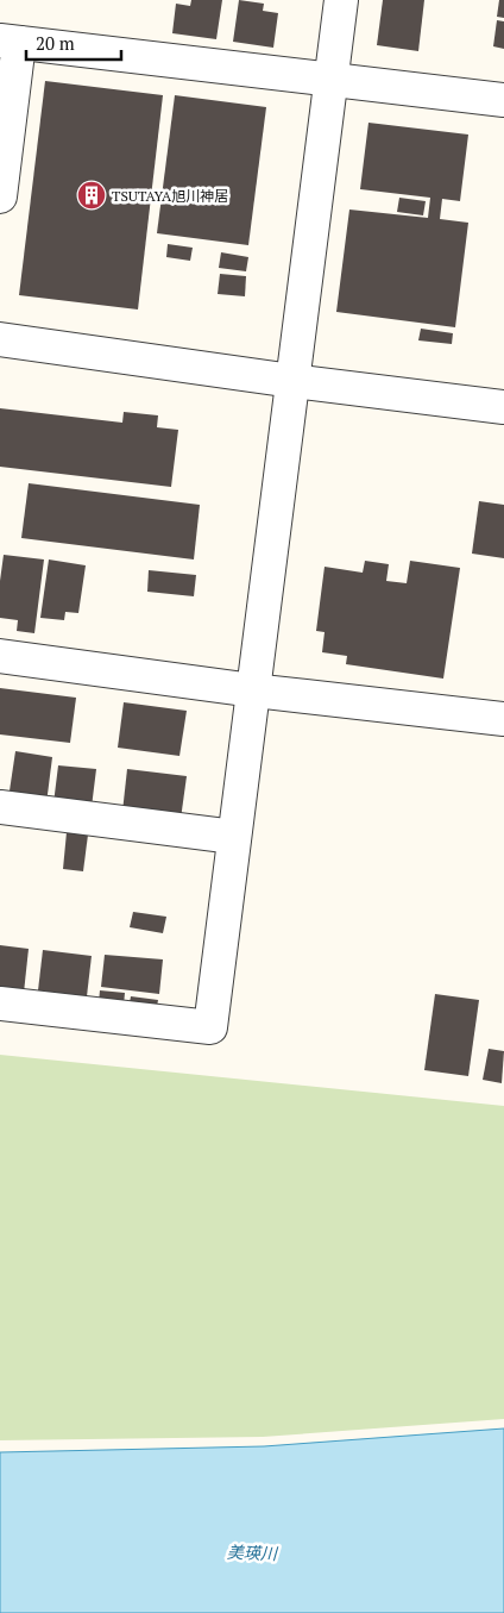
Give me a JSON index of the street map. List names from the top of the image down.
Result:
{
  "water": ["美瑛川"],
  "places": {
    "building": ["TSUTAYA旭川神居"]
  },
  "scale_bar": "20 m"
}
